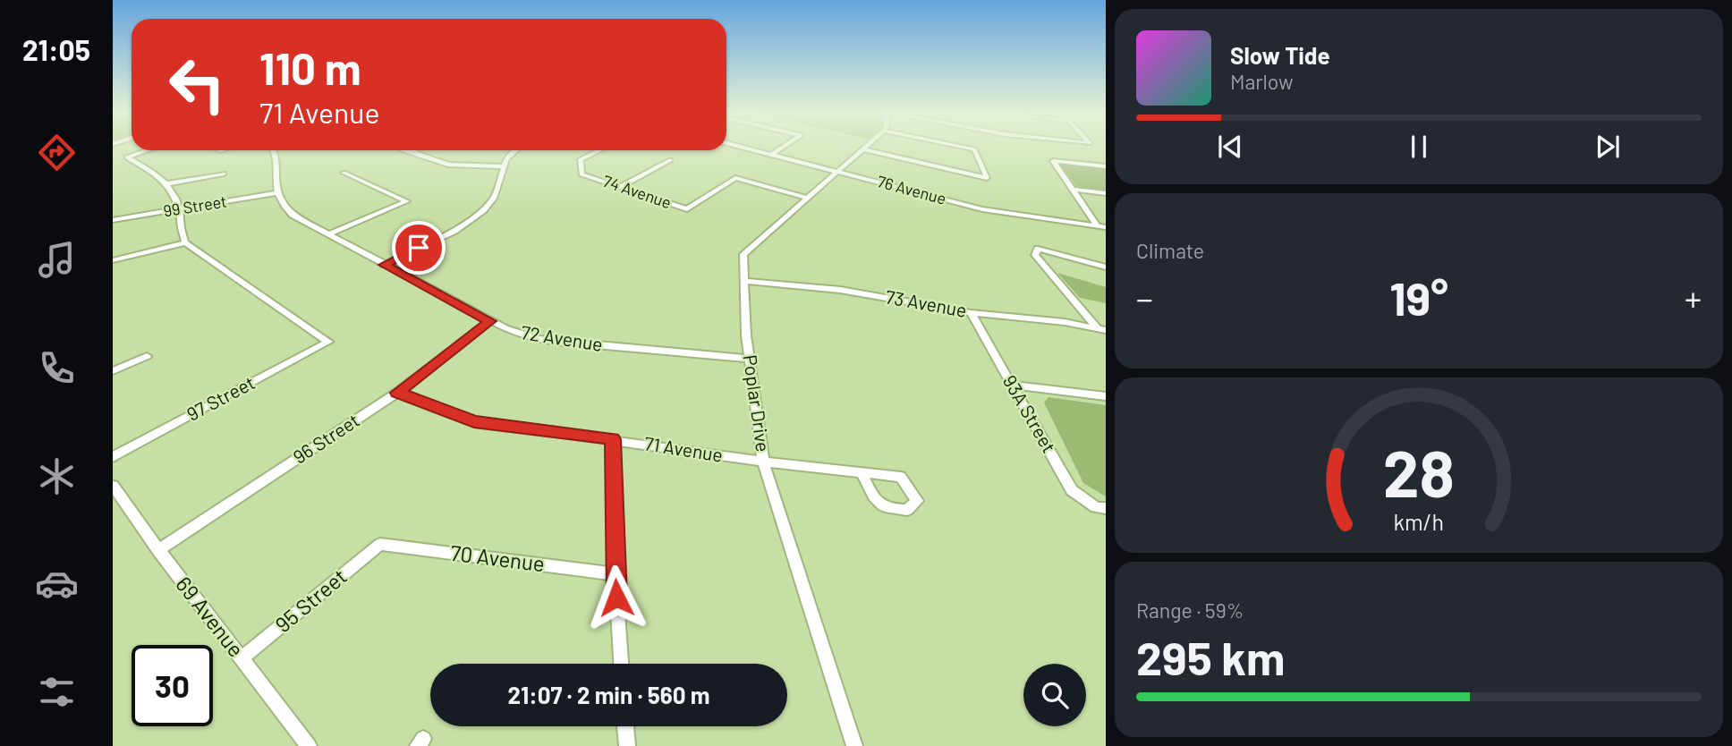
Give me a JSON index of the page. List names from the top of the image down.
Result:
{
  "streets": {
    "street": [
      "76 Avenue",
      "74 Avenue",
      "99 Street",
      "73 Avenue",
      "72 Avenue",
      "97 Street",
      "Poplar Drive",
      "93A Street",
      "96 Street",
      "71 Avenue",
      "70 Avenue",
      "95 Street",
      "69 Avenue"
    ]
  },
  "crossings": [
    ["76 Avenue", "Poplar Drive"],
    ["74 Avenue", "Poplar Drive"],
    ["99 Street", "72 Avenue"],
    ["73 Avenue", "Poplar Drive"],
    ["73 Avenue", "93A Street"],
    ["72 Avenue", "Poplar Drive"],
    ["72 Avenue", "96 Street"],
    ["Poplar Drive", "71 Avenue"],
    ["96 Street", "71 Avenue"],
    ["96 Street", "69 Avenue"],
    ["70 Avenue", "95 Street"],
    ["95 Street", "69 Avenue"]
  ],
  "page": {
    "tabs": "21:05",
    "turn": ["110 m", "71 Avenue"],
    "song": ["Slow Tide", "Marlow"],
    "tile": [
      "Climate",
      ["Range · 59%", "295 km"]
    ],
    "heat": ["−", "19°", "+"],
    "limit": "30",
    "trip": "21:07 · 2 min · 560 m",
    "gauge": ["28", "km/h"]
  }
}
